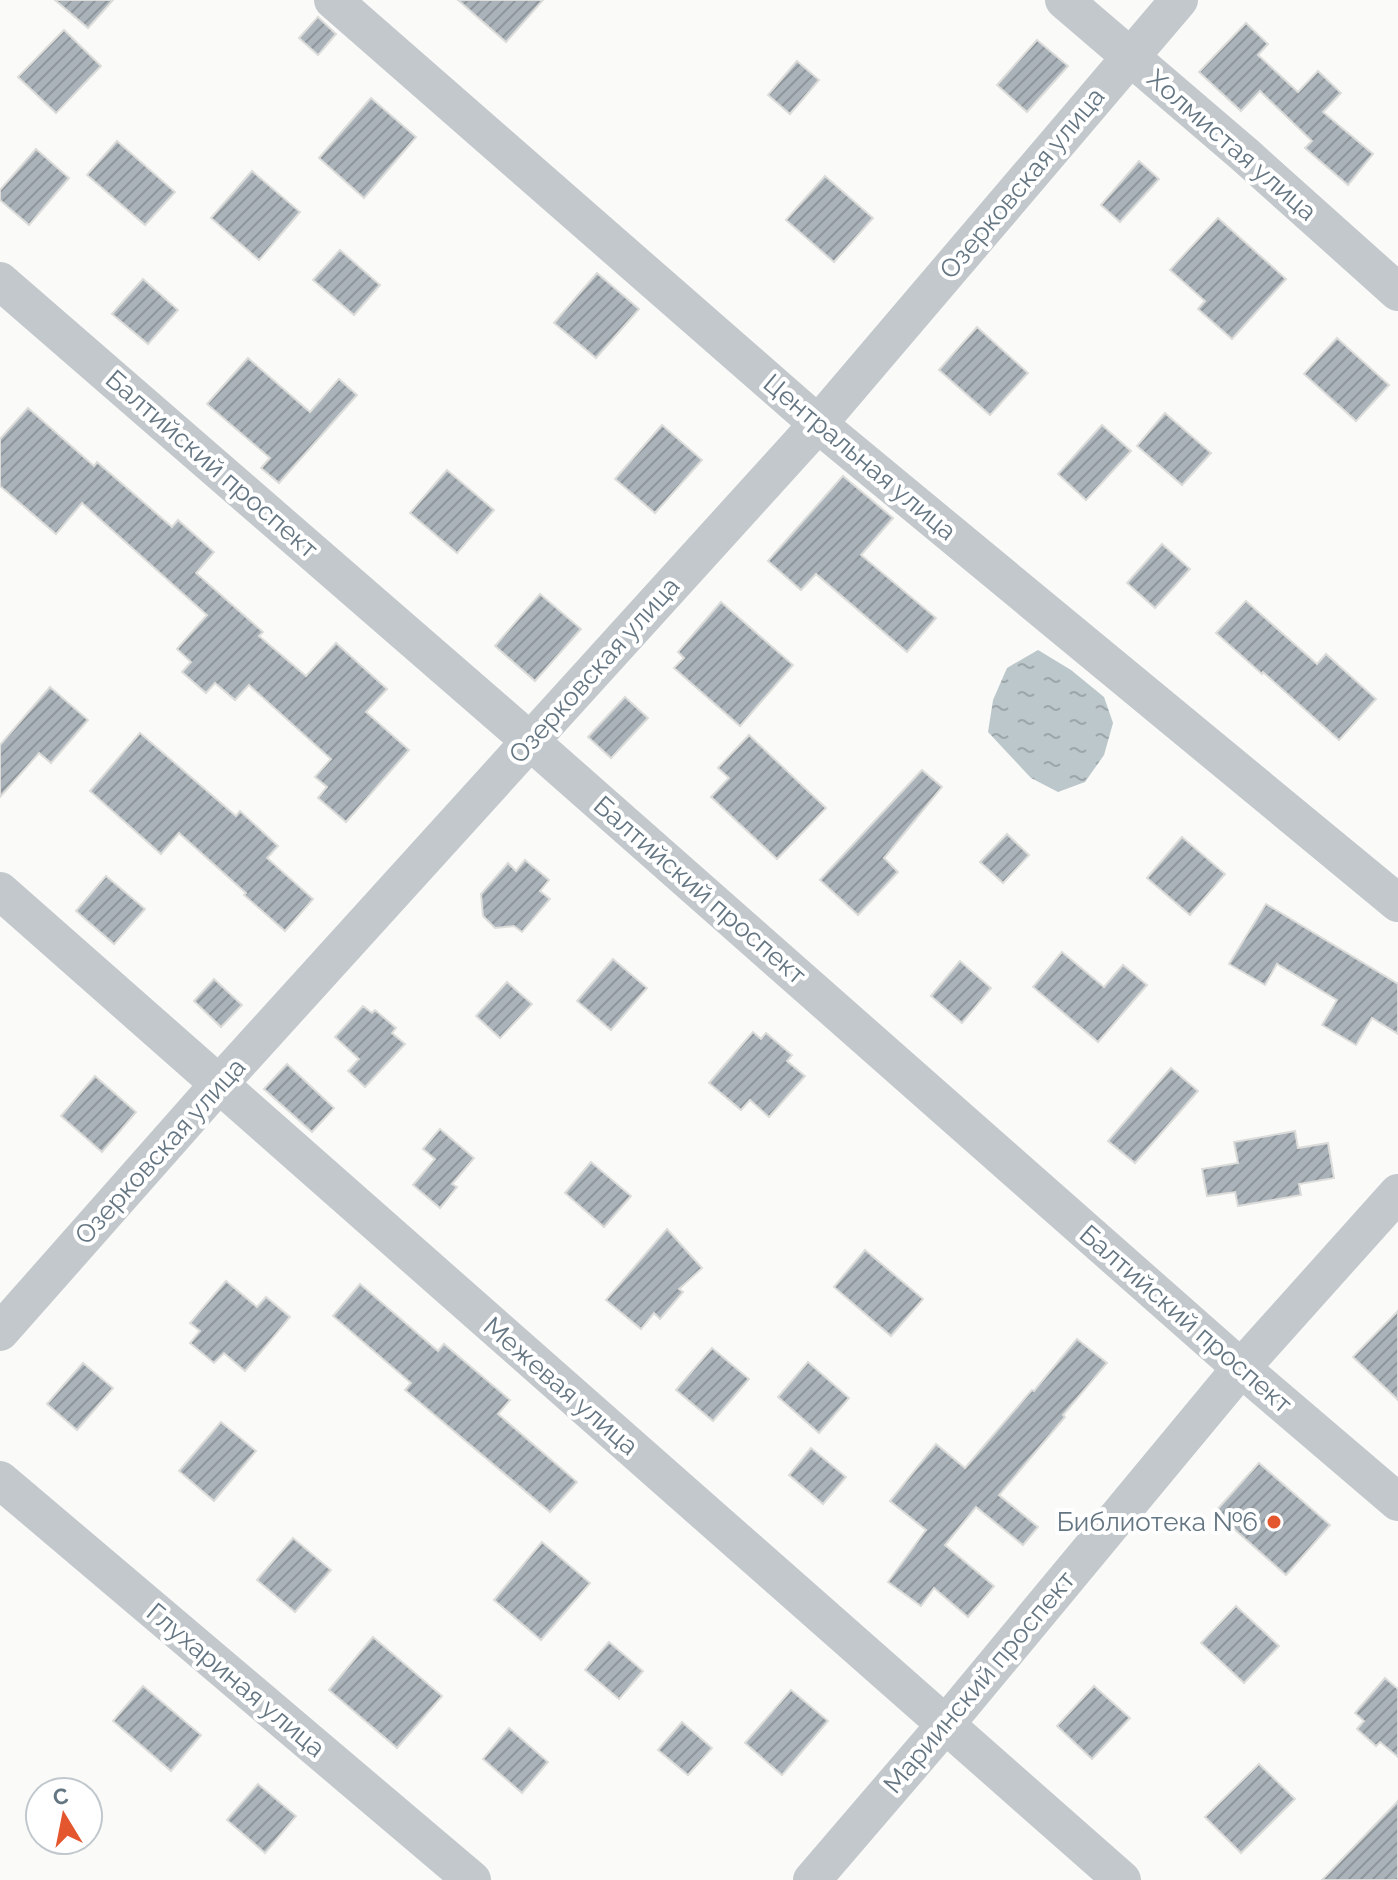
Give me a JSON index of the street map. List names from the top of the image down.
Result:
{
  "streets": {
    "street": [
      "Холмистая улица",
      "Озерковская улица",
      "Центральная улица",
      "Балтийский проспект",
      "Межевая улица",
      "Глухариная улица",
      "Мариинский проспект"
    ]
  },
  "crossings": [
    ["Холмистая улица", "Озерковская улица"],
    ["Озерковская улица", "Центральная улица"],
    ["Озерковская улица", "Балтийский проспект"],
    ["Озерковская улица", "Межевая улица"],
    ["Балтийский проспект", "Мариинский проспект"],
    ["Межевая улица", "Мариинский проспект"]
  ],
  "places": ["Библиотека №6"],
  "north": "top"
}
